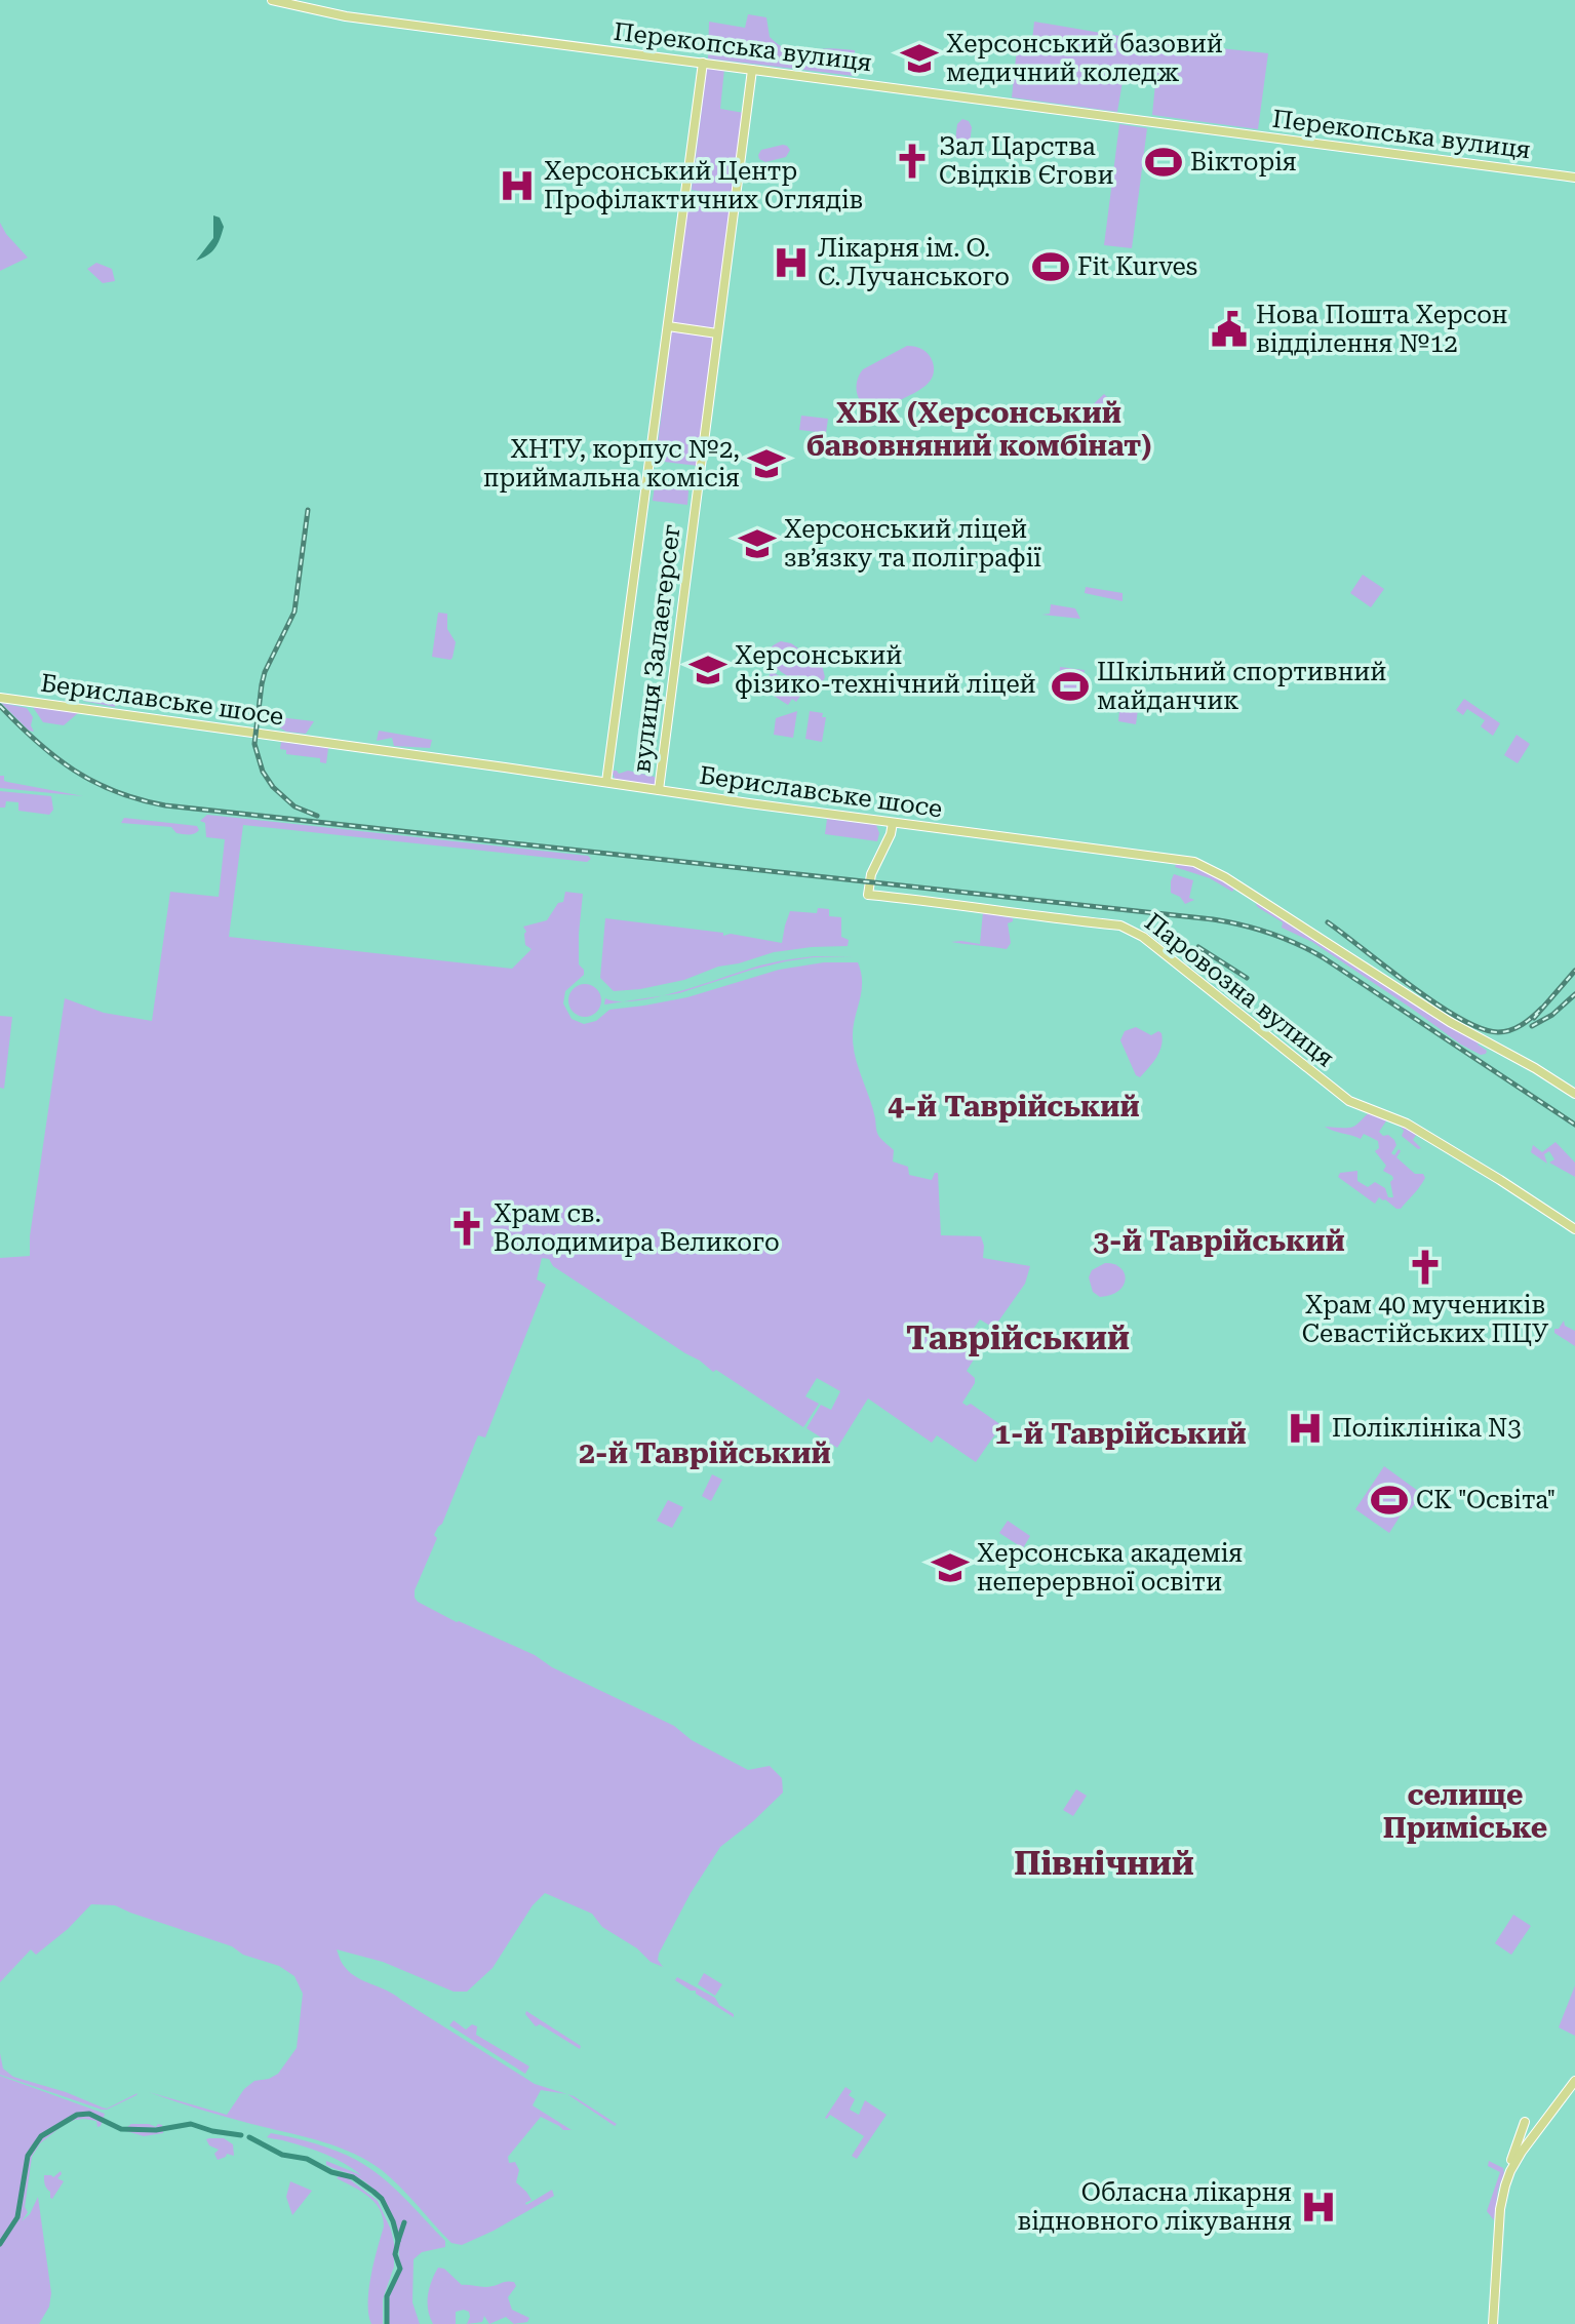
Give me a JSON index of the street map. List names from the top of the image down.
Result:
{
  "streets": {
    "main road": [
      "Перекопська вулиця",
      "вулиця Залаегерсег",
      "Бериславське шосе",
      "Паровозна вулиця"
    ]
  },
  "crossings": [
    ["вулиця Залаегерсег", "Бериславське шосе"],
    ["Бериславське шосе", "Паровозна вулиця"]
  ],
  "districts": [
    "ХБК (Херсонський бавовняний комбінат)",
    "4-й Таврійський",
    "3-й Таврійський",
    "Таврійський",
    "1-й Таврійський",
    "2-й Таврійський",
    "селище Приміське",
    "Північний"
  ],
  "places": {
    "school or university": [
      "Херсонський базовий медичний коледж",
      "ХНТУ, корпус №2, приймальна комісія",
      "Херсонський ліцей зв’язку та поліграфії",
      "Херсонський фізико-технічний ліцей",
      "Херсонська академія неперервної освіти"
    ],
    "church": ["Зал Царства Свідків Єгови", "Храм св. Володимира Великого", "Храм 40 мучеників Севастійських ПЦУ"],
    "sports": [
      "Вікторія",
      "Fit Kurves",
      "Шкільний спортивний майданчик",
      "СК \"Освіта\""
    ],
    "hospital": [
      "Херсонський Центр Профілактичних Оглядів",
      "Лікарня ім. О. С. Лучанського",
      "Поліклініка N3",
      "Обласна лікарня відновного лікування"
    ],
    "public building": ["Нова Пошта Херсон відділення №12"]
  }
}
